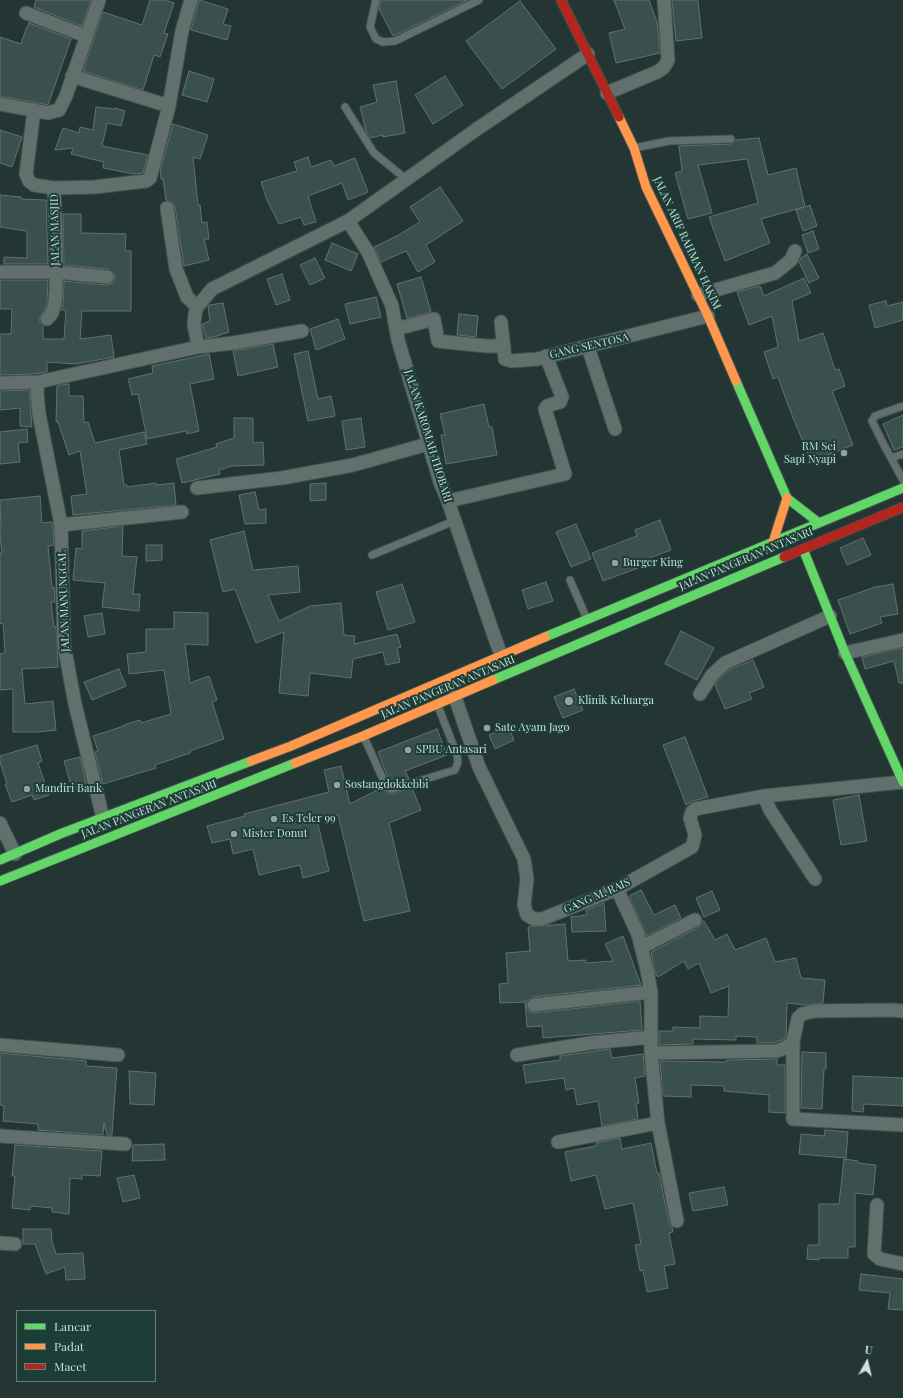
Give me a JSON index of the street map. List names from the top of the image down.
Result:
{
  "streets": {
    "main road": ["JALAN ARIF RAHMAN HAKIM", "JALAN PANGERAN ANTASARI"],
    "street": [
      "JALAN MASJID",
      "GANG SENTOSA",
      "JALAN KAROMAH THOBARI",
      "JALAN MANUNGGAL",
      "GANG M. RAIS"
    ]
  },
  "crossings": [
    ["JALAN ARIF RAHMAN HAKIM", "GANG SENTOSA"],
    ["JALAN ARIF RAHMAN HAKIM", "JALAN PANGERAN ANTASARI"],
    ["JALAN KAROMAH THOBARI", "JALAN PANGERAN ANTASARI"],
    ["JALAN PANGERAN ANTASARI", "JALAN MANUNGGAL"],
    ["JALAN PANGERAN ANTASARI", "GANG M. RAIS"]
  ],
  "places": [
    "RM Sei Sapi Nyapi",
    "Burger King",
    "Klinik Keluarga",
    "Sate Ayam Jago",
    "SPBU Antasari",
    "Sostangdokkebbi",
    "Mandiri Bank",
    "Es Teler 99",
    "Mister Donut"
  ],
  "legend": ["Lancar", "Padat", "Macet"],
  "north": "top"
}
